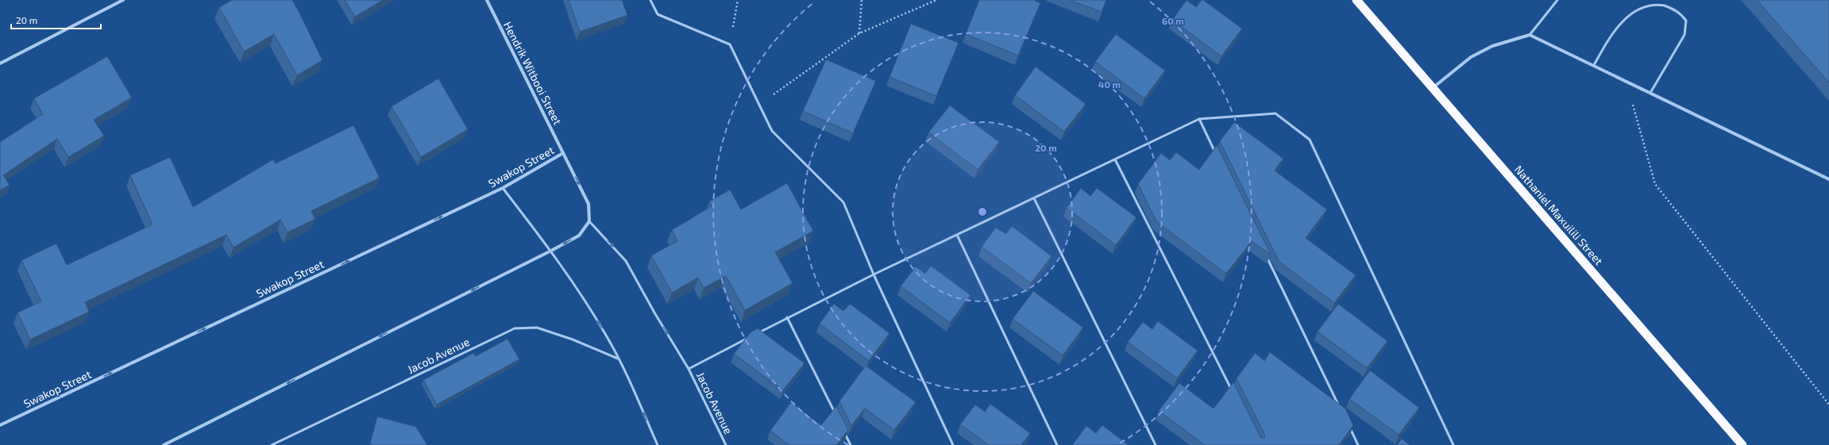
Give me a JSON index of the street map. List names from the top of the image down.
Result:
{
  "streets": {
    "highway": ["Nathaniel Maxuilili Street"],
    "street": ["Hendrik Witbooi Street", "Swakop Street"],
    "lane": ["Jacob Avenue"]
  },
  "crossings": [
    ["Hendrik Witbooi Street", "Swakop Street"],
    ["Swakop Street", "Jacob Avenue"]
  ],
  "one_way": ["Swakop Street"],
  "scale_bar": "20 m",
  "rings": ["60 m", "40 m", "20 m"]
}
